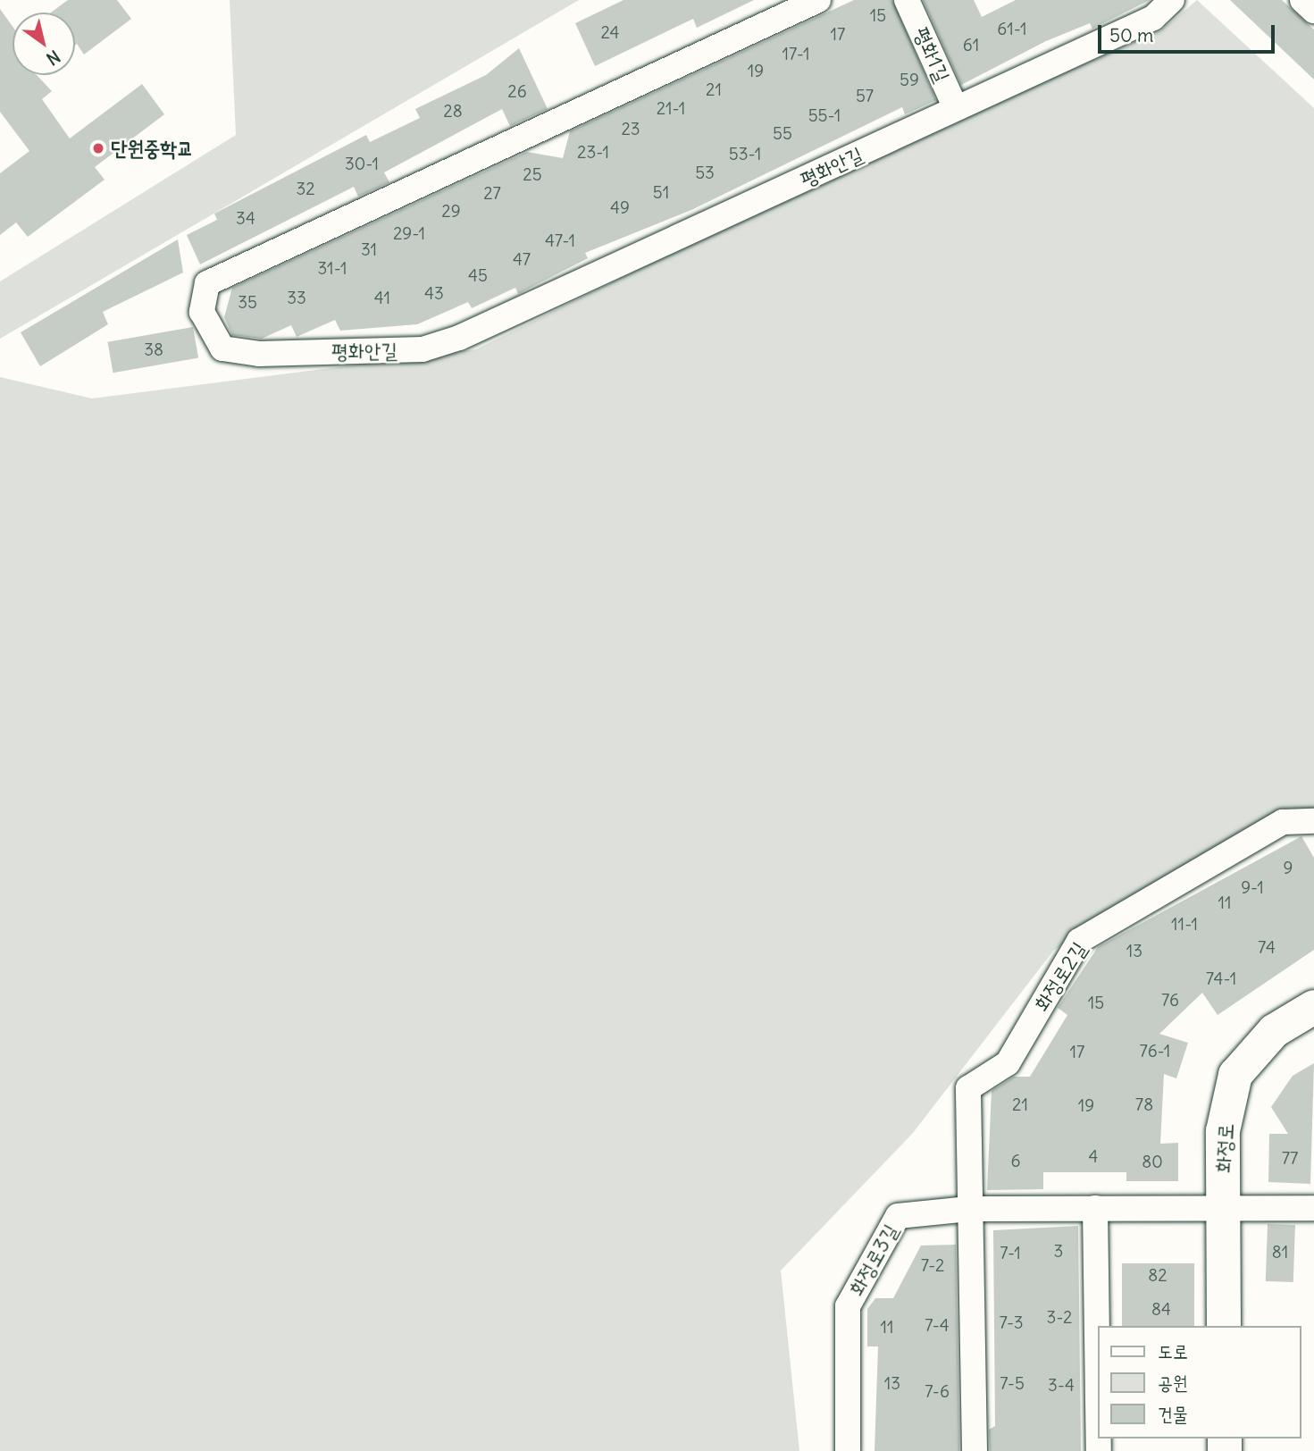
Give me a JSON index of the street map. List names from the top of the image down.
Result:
{
  "streets": {
    "street": [
      "평화1길",
      "평화안길",
      "화정로2길",
      "화정로",
      "화정로3길"
    ]
  },
  "crossings": [
    ["평화1길", "평화안길"],
    ["화정로2길", "화정로3길"],
    ["화정로", "화정로3길"]
  ],
  "places": ["단원중학교"],
  "house_numbers": [
    "15",
    "61-1",
    "24",
    "17",
    "61",
    "17-1",
    "19",
    "59",
    "21",
    "26",
    "57",
    "21-1",
    "28",
    "55-1",
    "23",
    "55",
    "23-1",
    "53-1",
    "30-1",
    "53",
    "25",
    "32",
    "51",
    "27",
    "49",
    "29",
    "34",
    "29-1",
    "47-1",
    "31",
    "47",
    "31-1",
    "45",
    "43",
    "33",
    "41",
    "35",
    "38",
    "9",
    "9-1",
    "11",
    "11-1",
    "74",
    "13",
    "74-1",
    "76",
    "15",
    "76-1",
    "17",
    "21",
    "78",
    "19",
    "4",
    "77",
    "6",
    "80",
    "3",
    "81",
    "7-1",
    "7-2",
    "82",
    "84",
    "3-2",
    "7-3",
    "7-4",
    "11",
    "13",
    "7-5",
    "3-4",
    "7-6"
  ],
  "legend": ["도로", "공원", "건물"],
  "scale_bar": "50 m",
  "north": "bottom right"
}
